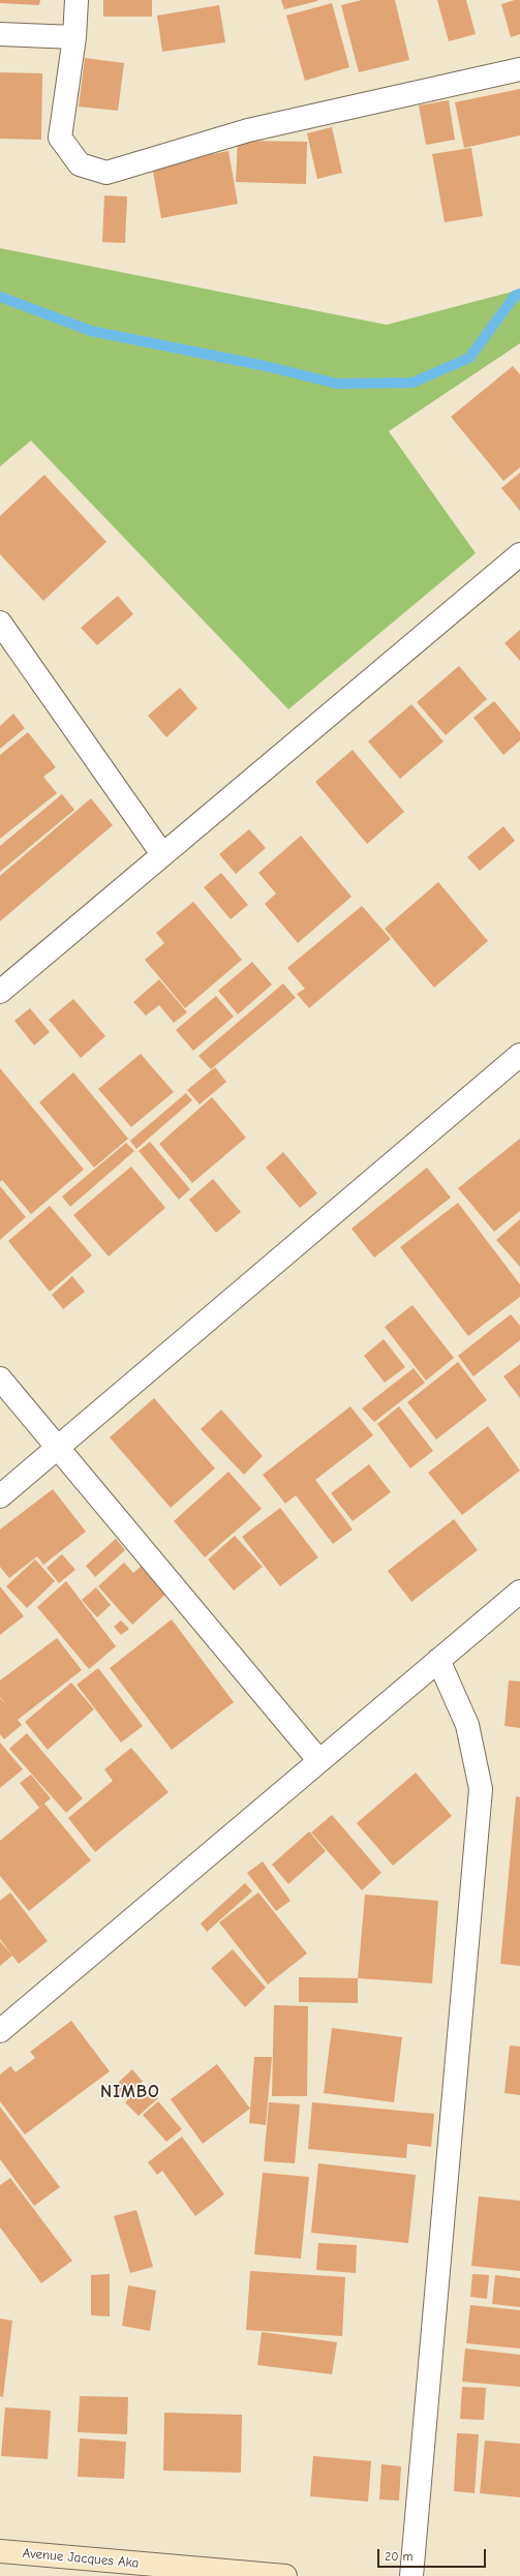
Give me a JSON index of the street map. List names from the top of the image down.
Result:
{
  "streets": {
    "street": ["Avenue Jacques Aka"]
  },
  "districts": ["NIMBO"],
  "scale_bar": "20 m"
}
